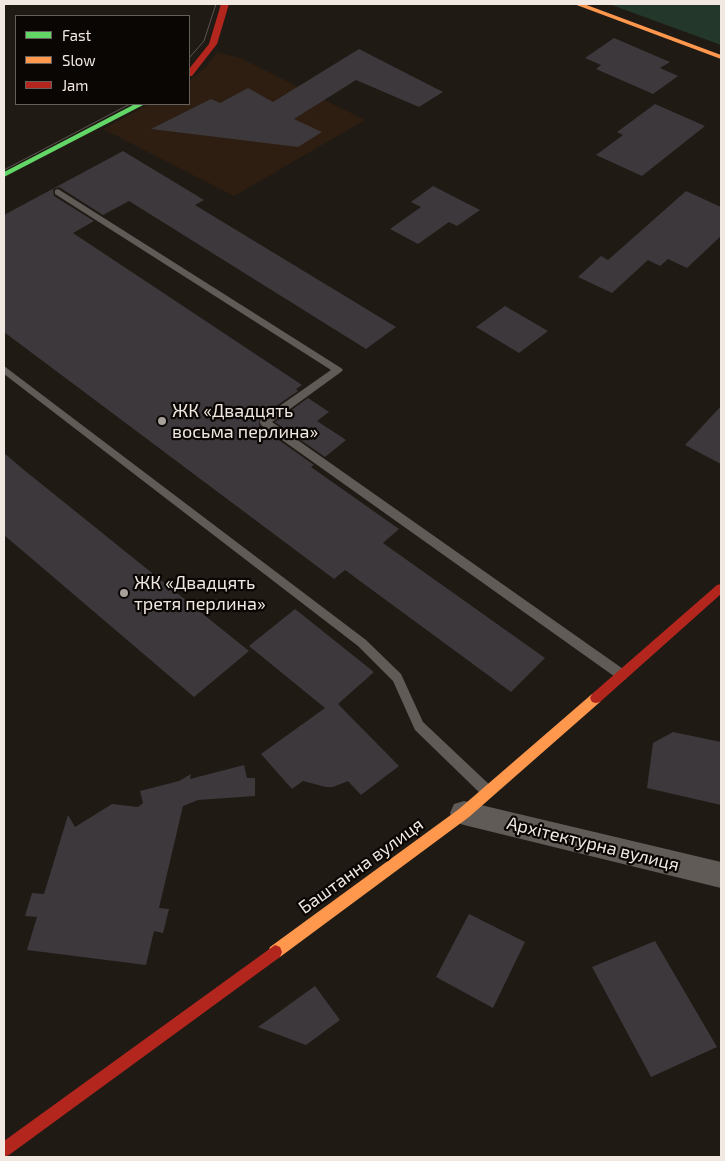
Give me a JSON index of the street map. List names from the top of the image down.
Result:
{
  "streets": {
    "street": ["Архітектурна вулиця", "Баштанна вулиця"]
  },
  "crossings": [
    ["Архітектурна вулиця", "Баштанна вулиця"]
  ],
  "places": ["ЖК «Двадцять восьма перлина»", "ЖК «Двадцять третя перлина»"],
  "legend": ["Fast", "Slow", "Jam"]
}
